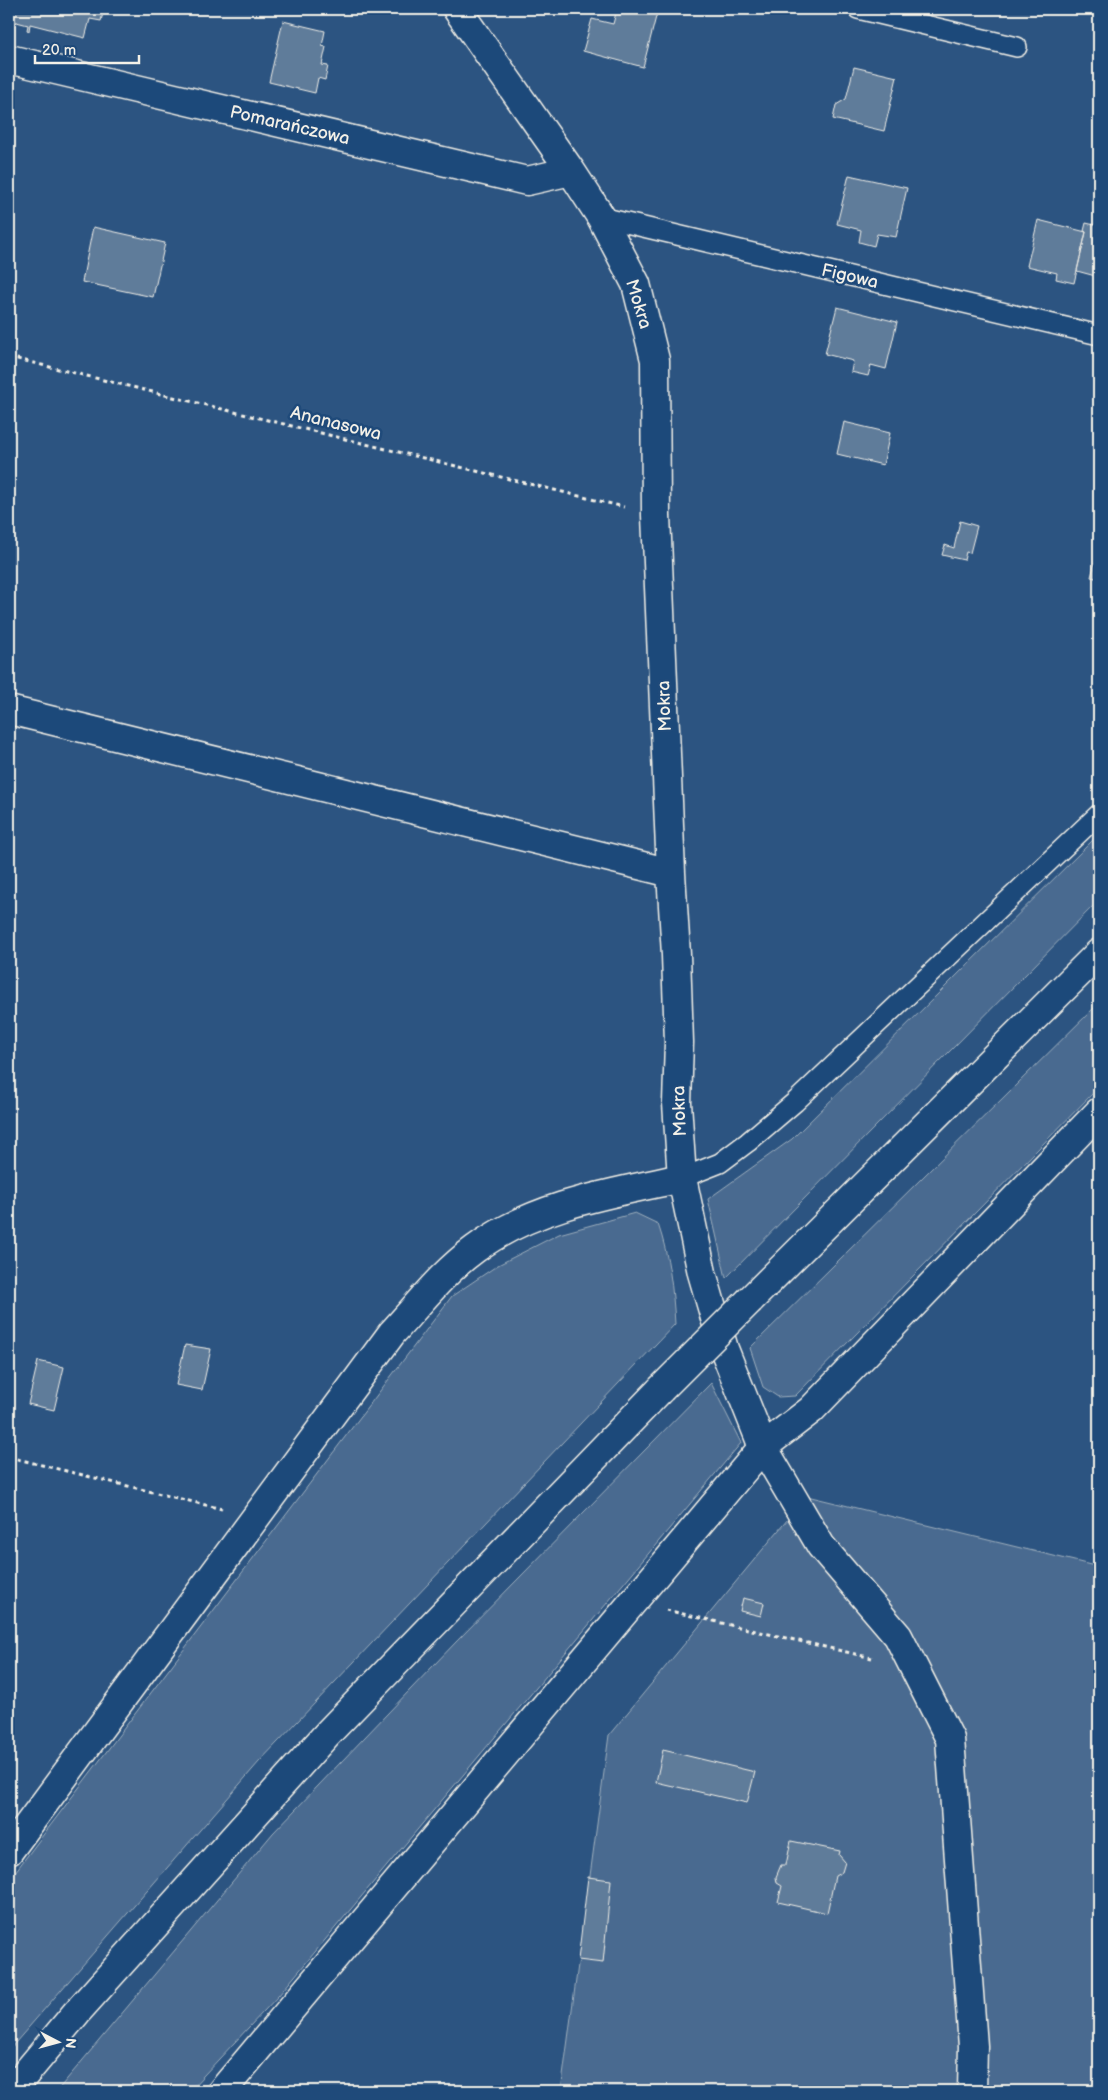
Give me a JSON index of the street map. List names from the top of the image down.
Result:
{
  "streets": {
    "street": ["Pomarańczowa", "Mokra"],
    "lane": ["Figowa"],
    "path": ["Ananasowa"]
  },
  "crossings": [
    ["Pomarańczowa", "Mokra"],
    ["Figowa", "Mokra"],
    ["Mokra", "Ananasowa"]
  ],
  "scale_bar": "20 m",
  "north": "right"
}
